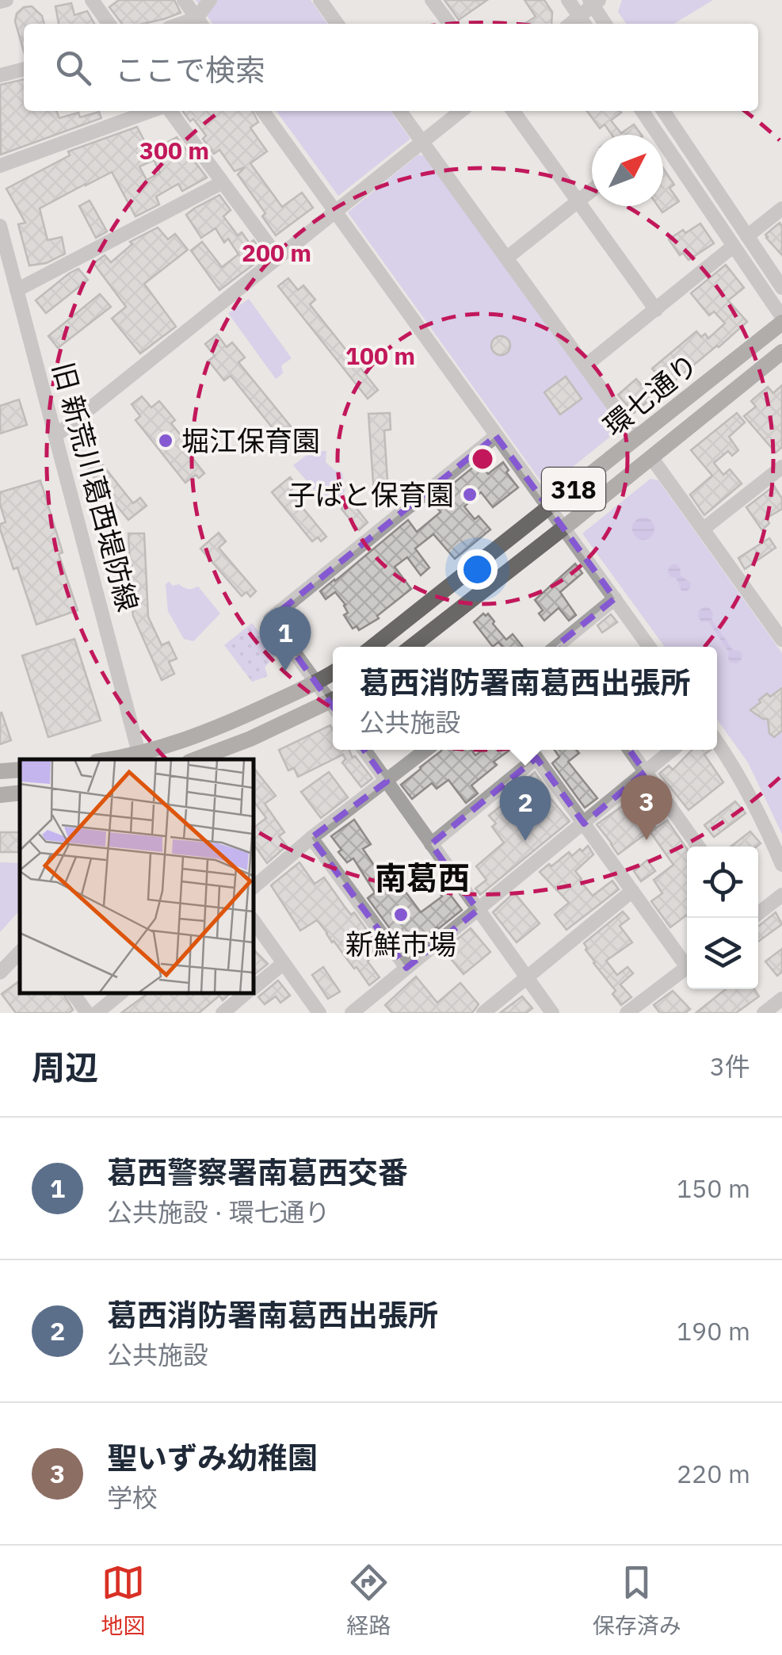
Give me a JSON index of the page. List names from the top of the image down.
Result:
{
  "streets": {
    "main road": ["環七通り", "318"],
    "street": ["旧 新荒川葛西堤防線"]
  },
  "districts": ["南葛西"],
  "places": ["堀江保育園", "子ばと保育園", "新鮮市場"],
  "north": "top right",
  "page": {
    "search": "ここで検索",
    "pins": ["1", "3", "2"],
    "popup": ["葛西消防署南葛西出張所", "公共施設"],
    "heading": ["周辺", "3件"],
    "list": [
      {
        "mark": "1",
        "name": "葛西警察署南葛西交番",
        "note": "公共施設 · 環七通り",
        "value": "150 m"
      },
      {
        "mark": "2",
        "name": "葛西消防署南葛西出張所",
        "note": "公共施設",
        "value": "190 m"
      },
      {
        "mark": "3",
        "name": "聖いずみ幼稚園",
        "note": "学校",
        "value": "220 m"
      }
    ],
    "nav": ["地図", "経路", "保存済み"]
  },
  "rings": ["300 m", "200 m", "100 m"]
}
